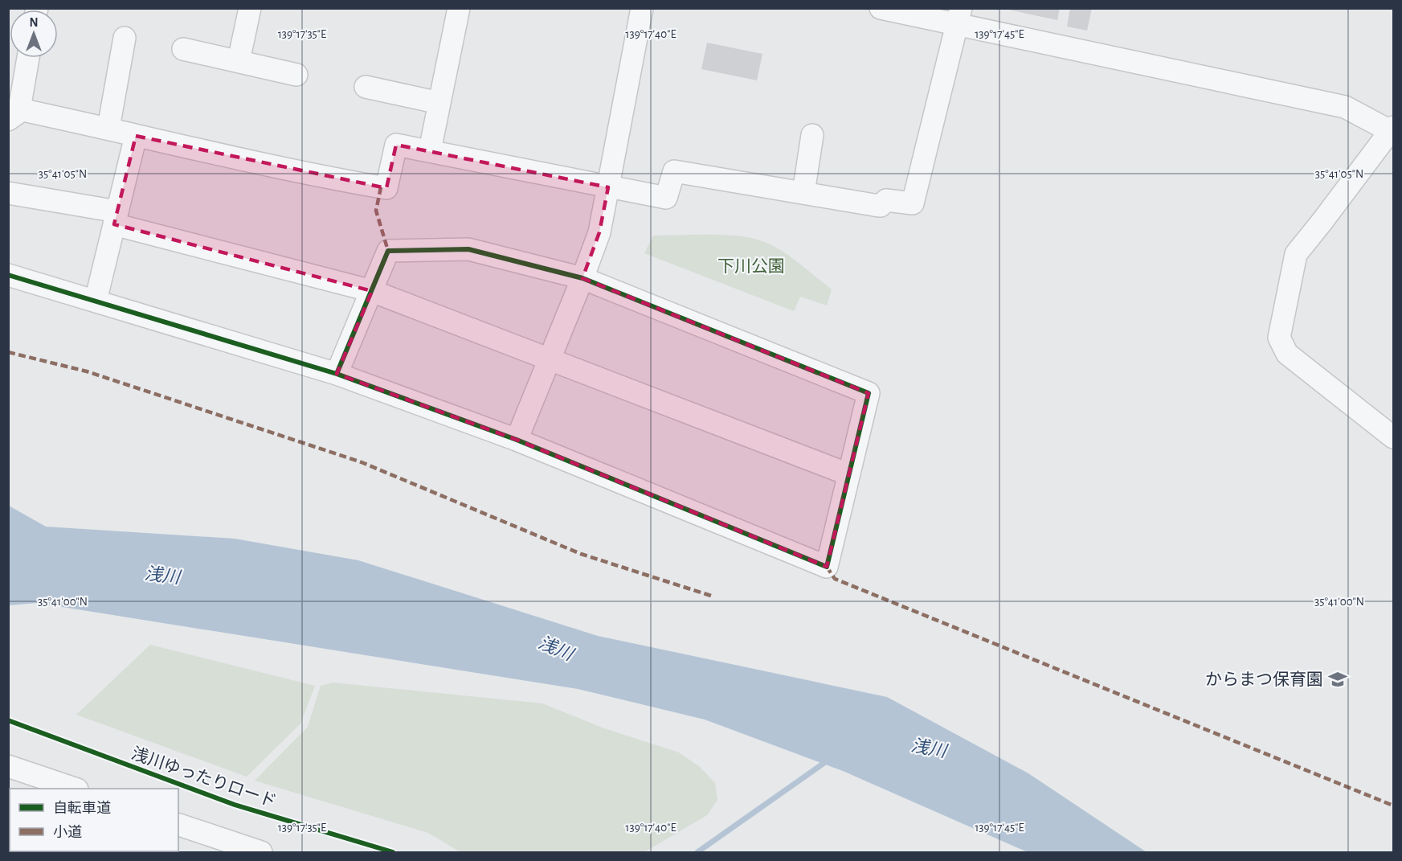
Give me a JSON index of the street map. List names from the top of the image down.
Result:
{
  "streets": {
    "cycle path": ["浅川ゆったりロード"]
  },
  "water": ["浅川"],
  "parks": ["下川公園"],
  "places": {
    "school or university": ["からまつ保育園"]
  },
  "legend": ["自転車道", "小道"],
  "north": "top",
  "coordinates": [
    "139°17'35\"E",
    "139°17'40\"E",
    "139°17'45\"E",
    "35°41'05\"N",
    "35°41'00\"N"
  ]
}
